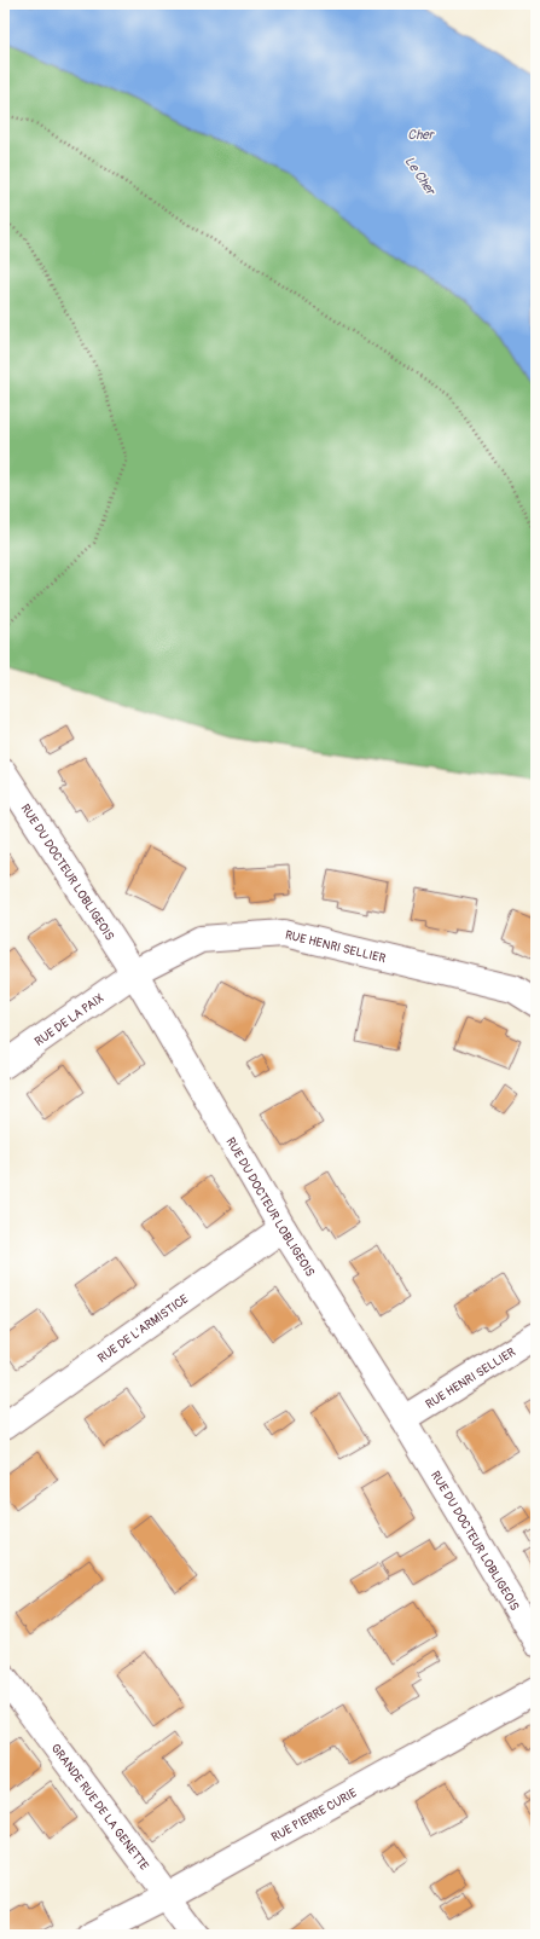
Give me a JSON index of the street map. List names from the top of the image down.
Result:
{
  "streets": {
    "street": [
      "RUE DU DOCTEUR LOBLIGEOIS",
      "RUE HENRI SELLIER",
      "RUE DE LA PAIX",
      "RUE DE L'ARMISTICE",
      "GRANDE RUE DE LA GENETTE",
      "RUE PIERRE CURIE"
    ]
  },
  "crossings": [
    ["RUE DU DOCTEUR LOBLIGEOIS", "RUE HENRI SELLIER"],
    ["RUE DU DOCTEUR LOBLIGEOIS", "RUE DE LA PAIX"],
    ["RUE DU DOCTEUR LOBLIGEOIS", "RUE DE L'ARMISTICE"],
    ["RUE HENRI SELLIER", "RUE DE LA PAIX"],
    ["GRANDE RUE DE LA GENETTE", "RUE PIERRE CURIE"]
  ],
  "water": ["Cher", "Le Cher"]
}
